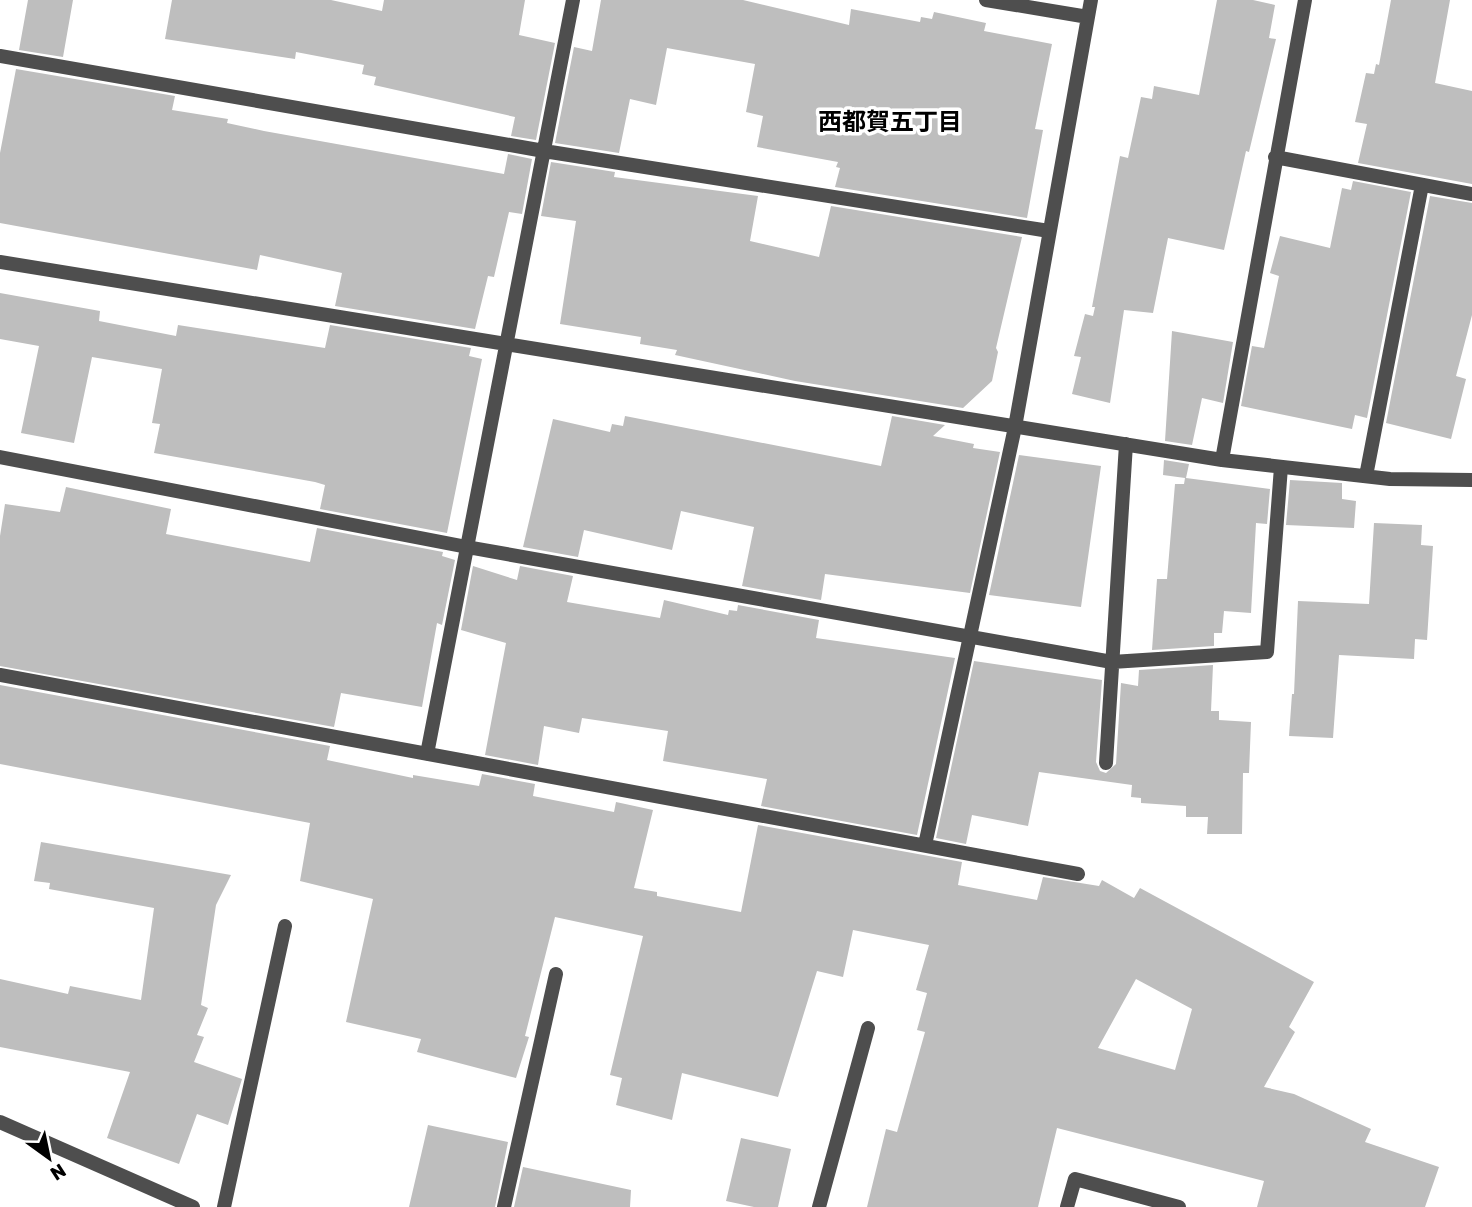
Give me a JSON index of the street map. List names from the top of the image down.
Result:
{
  "districts": ["西都賀五丁目"],
  "north": "bottom right"
}
